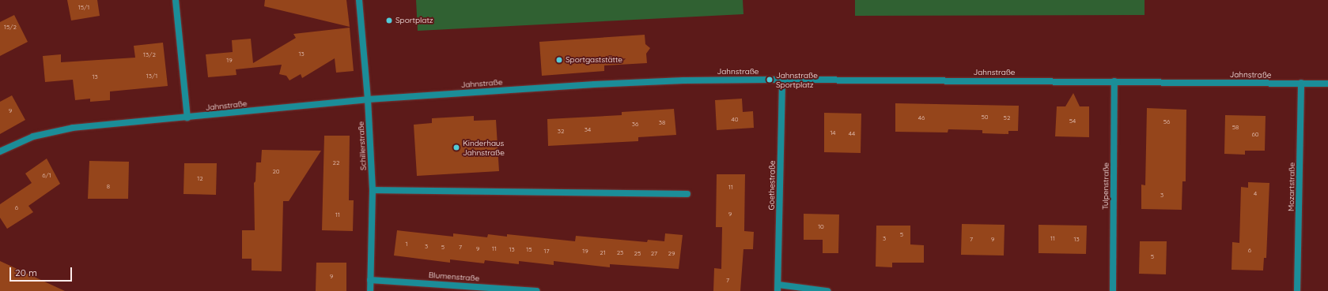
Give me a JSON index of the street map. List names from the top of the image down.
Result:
{
  "streets": {
    "street": [
      "Jahnstraße",
      "Schillerstraße",
      "Goethestraße",
      "Tulpenstraße",
      "Mozartstraße",
      "Blumenstraße"
    ]
  },
  "crossings": [
    ["Jahnstraße", "Schillerstraße"],
    ["Jahnstraße", "Goethestraße"],
    ["Jahnstraße", "Tulpenstraße"],
    ["Jahnstraße", "Mozartstraße"],
    ["Schillerstraße", "Blumenstraße"]
  ],
  "places": [
    "Sportplatz",
    "Sportgaststätte",
    "Jahnstraße Sportplatz",
    "Kinderhaus Jahnstraße"
  ],
  "house_numbers": [
    "15/1",
    "15/2",
    "13",
    "13/2",
    "19",
    "13/1",
    "13",
    "9",
    "50",
    "46",
    "52",
    "40",
    "54",
    "56",
    "38",
    "36",
    "58",
    "34",
    "32",
    "14",
    "44",
    "60",
    "22",
    "20",
    "6/1",
    "12",
    "8",
    "11",
    "4",
    "3",
    "6",
    "9",
    "11",
    "10",
    "5",
    "3",
    "11",
    "7",
    "9",
    "13",
    "1",
    "3",
    "5",
    "7",
    "9",
    "11",
    "13",
    "15",
    "6",
    "17",
    "19",
    "21",
    "23",
    "25",
    "27",
    "29",
    "5",
    "9",
    "7"
  ],
  "scale_bar": "20 m"
}
